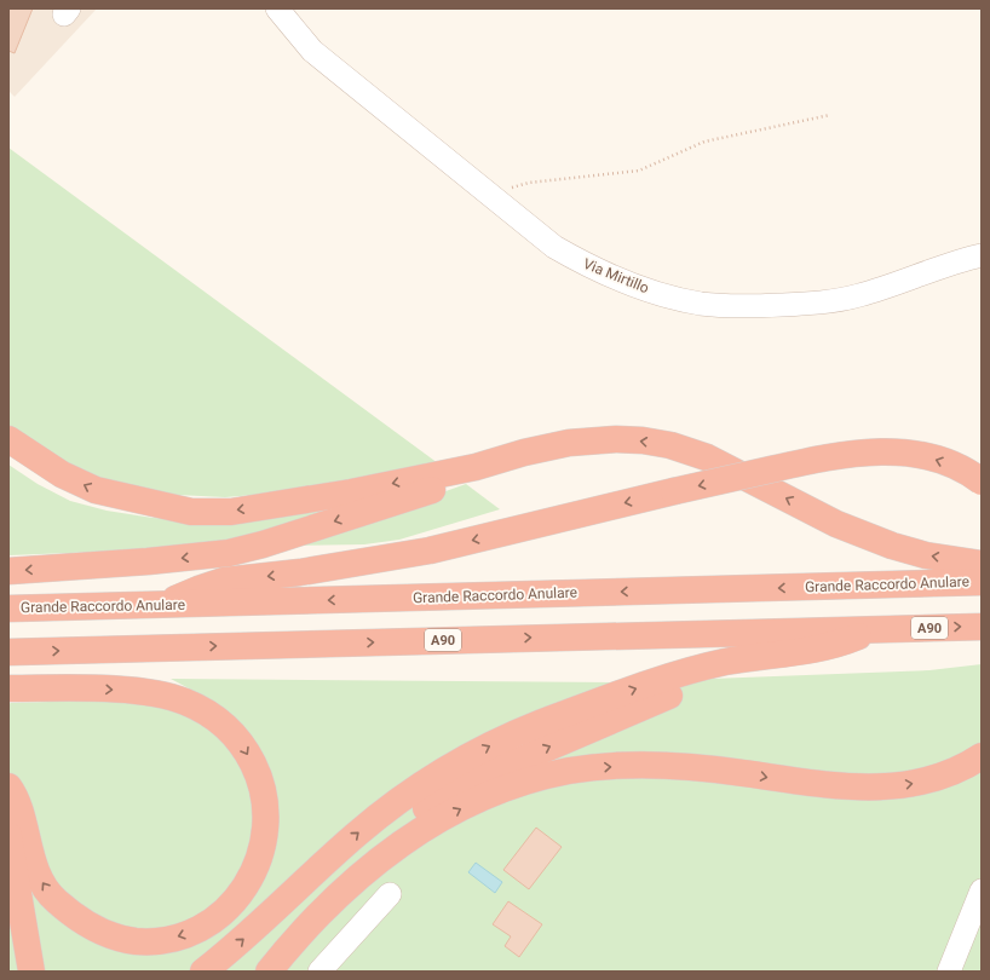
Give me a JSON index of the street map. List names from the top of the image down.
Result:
{
  "streets": {
    "highway": ["Grande Raccordo Anulare", "A90"],
    "street": ["Via Mirtillo"]
  }
}
